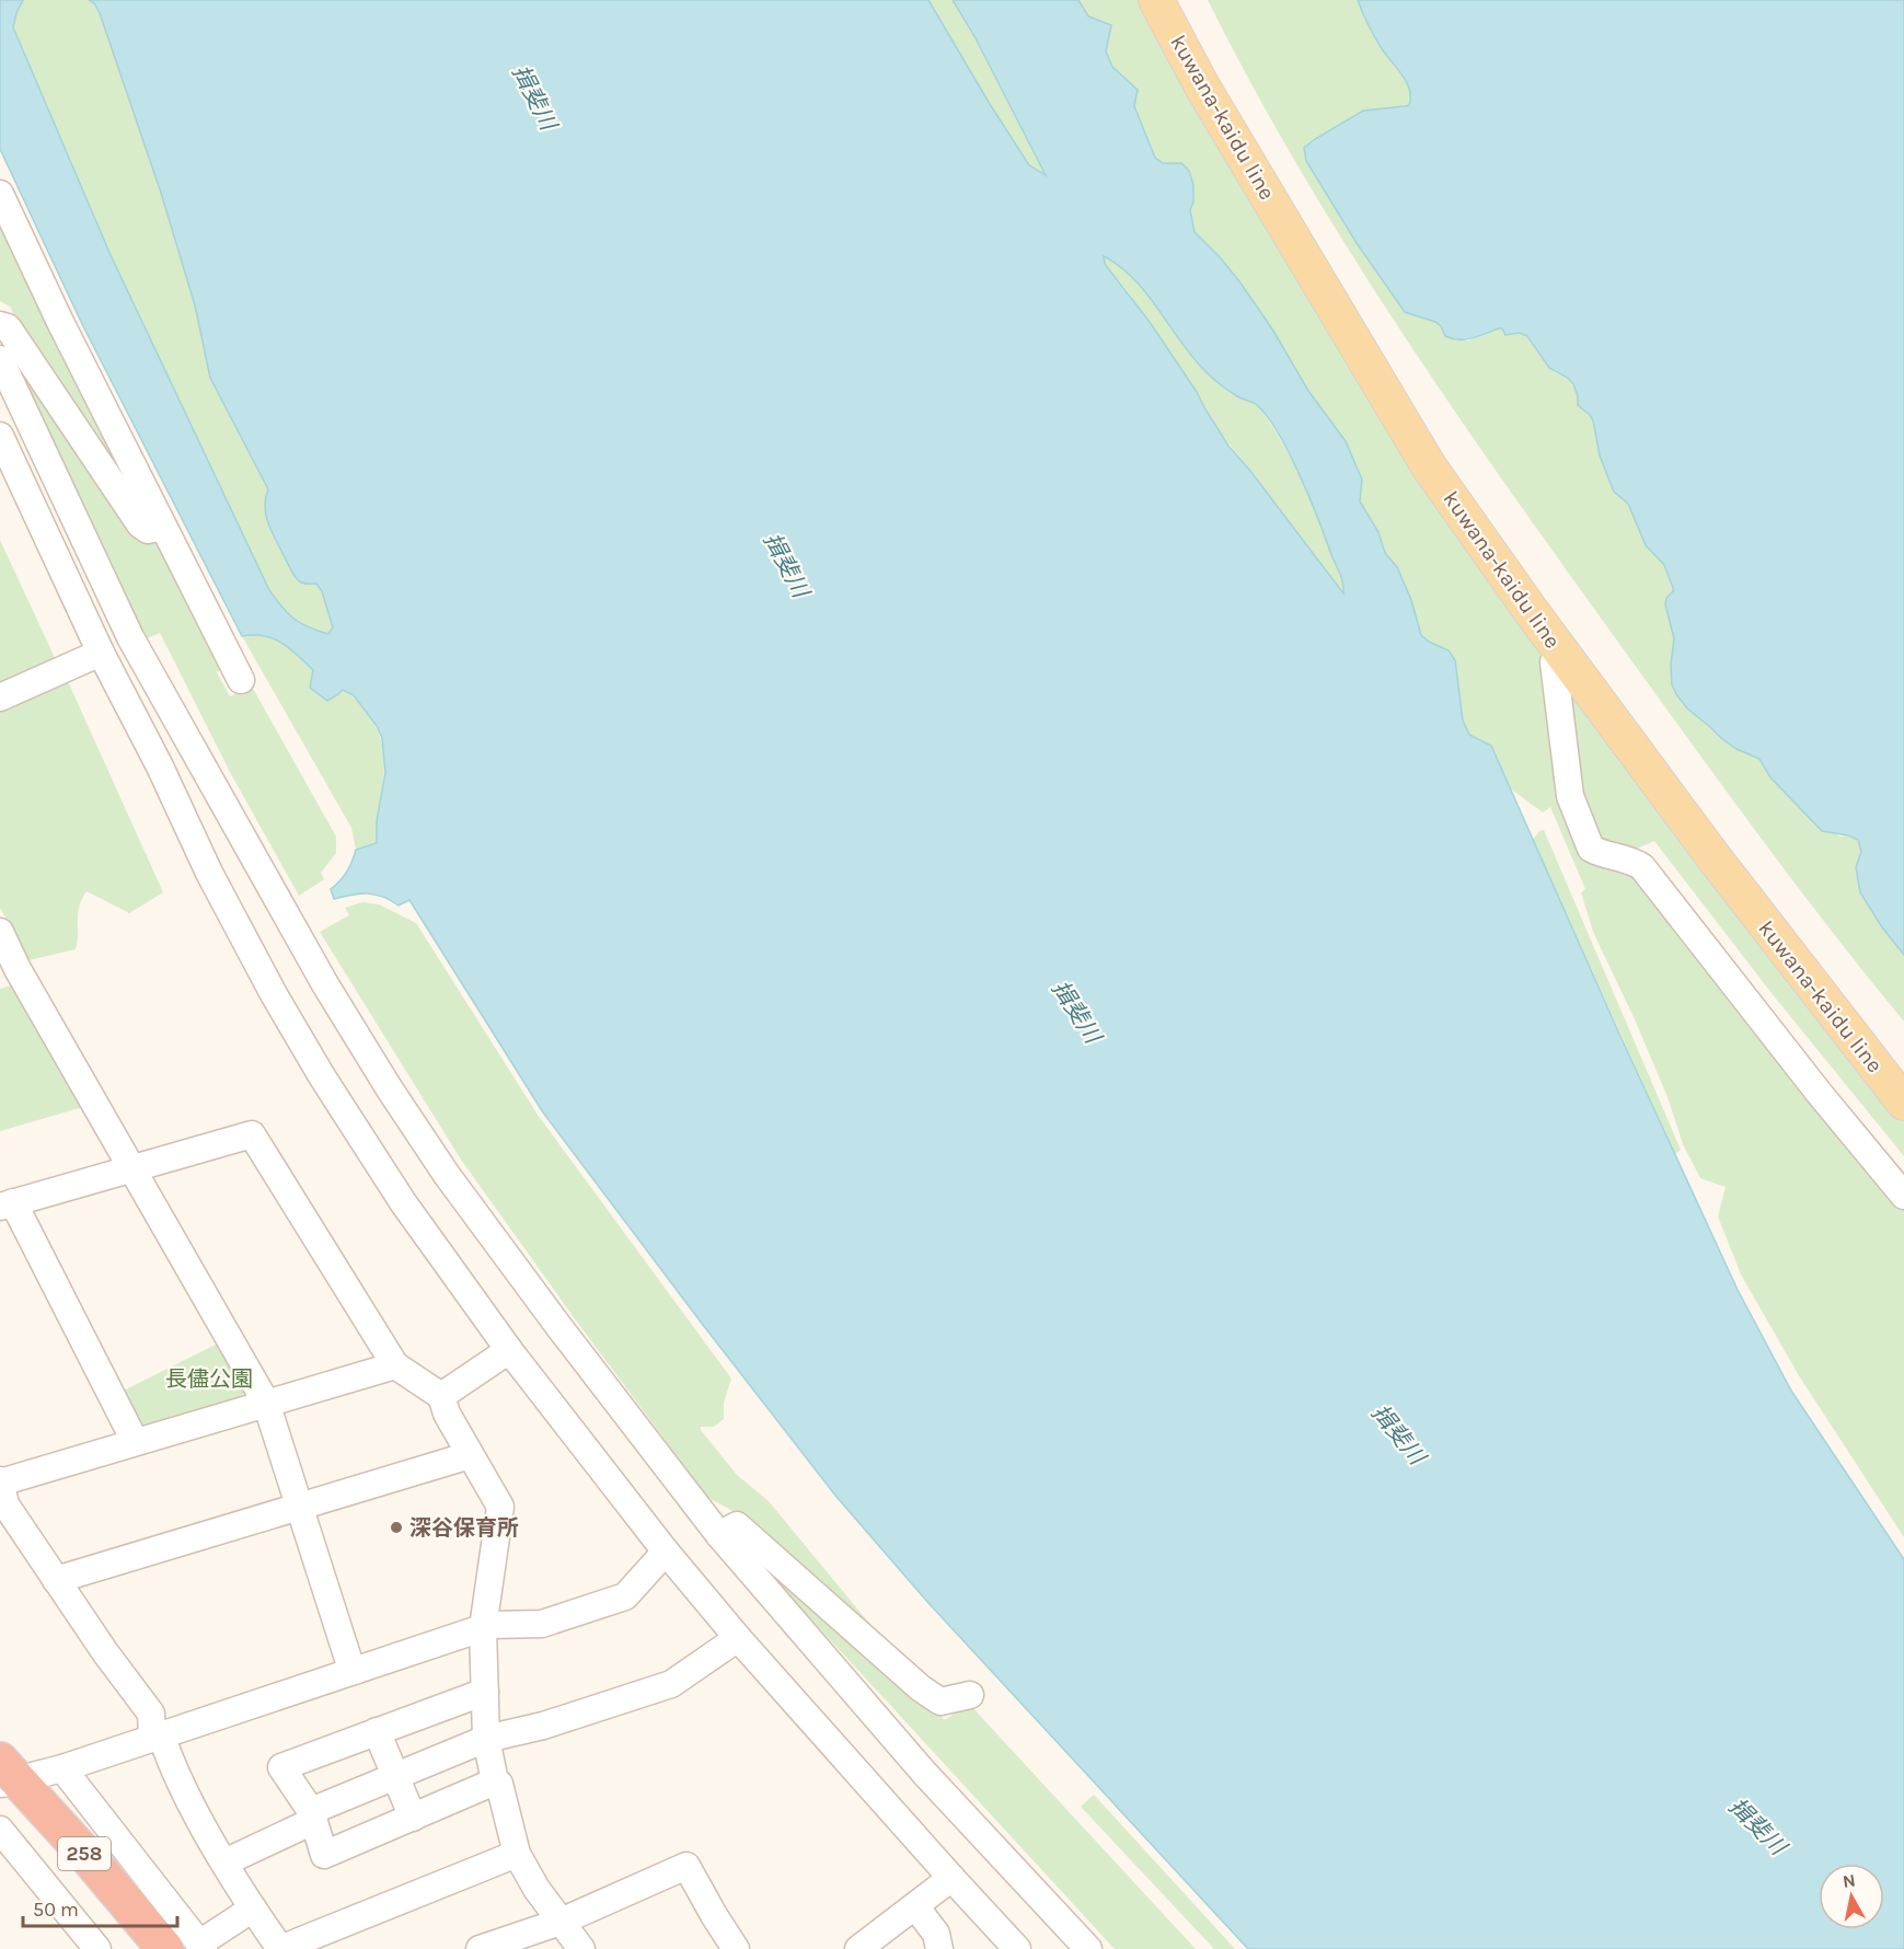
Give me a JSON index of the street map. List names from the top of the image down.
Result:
{
  "streets": {
    "highway": ["258"],
    "main road": ["kuwana-kaidu line"]
  },
  "water": ["揖斐川"],
  "parks": ["長儘公園"],
  "places": ["深谷保育所"],
  "scale_bar": "50 m",
  "north": "top"
}
